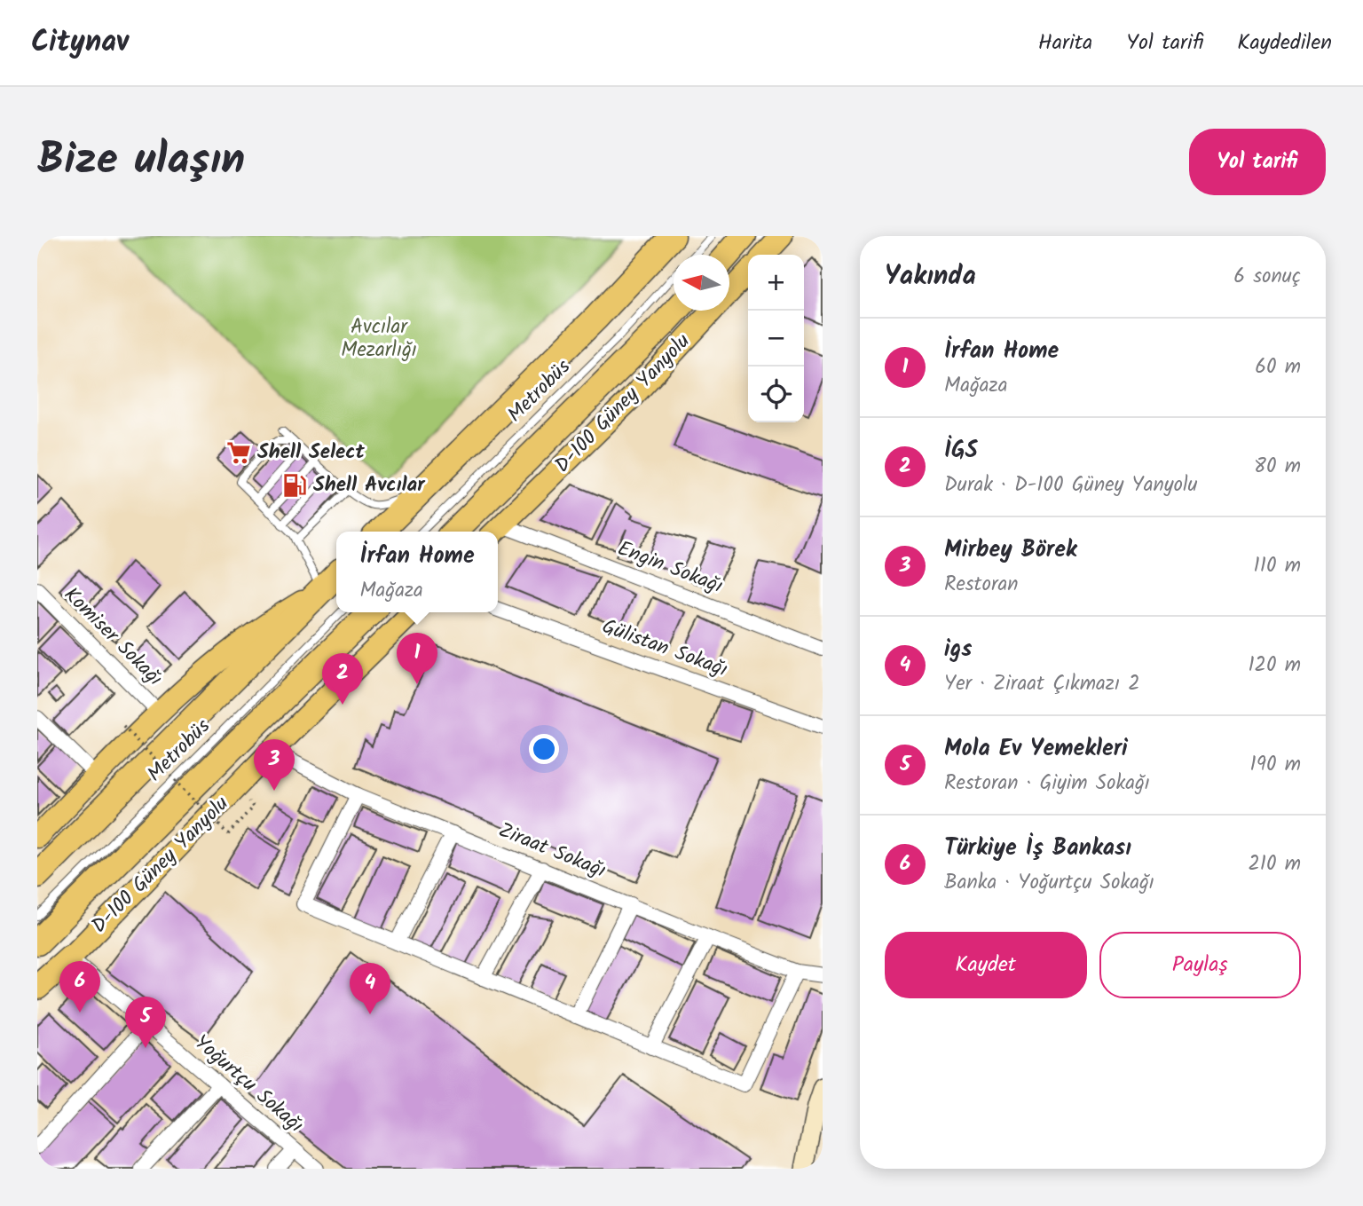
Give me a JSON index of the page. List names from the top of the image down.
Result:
{
  "streets": {
    "main road": ["D-100 Güney Yanyolu"],
    "street": [
      "Engin Sokağı",
      "Komiser Sokağı",
      "Gülistan Sokağı",
      "Ziraat Sokağı",
      "Yoğurtçu Sokağı"
    ],
    "lane": ["Metrobüs"]
  },
  "crossings": [
    ["D-100 Güney Yanyolu", "Engin Sokağı"],
    ["D-100 Güney Yanyolu", "Ziraat Sokağı"],
    ["D-100 Güney Yanyolu", "Yoğurtçu Sokağı"]
  ],
  "parks": ["Avcılar Mezarlığı"],
  "places": {
    "supermarket": ["Shell Select"],
    "fuel station": ["Shell Avcılar"]
  },
  "north": "left",
  "page": {
    "header": "Citynav",
    "nav": ["Harita", "Yol tarifi", "Kaydedilen"],
    "title": "Bize ulaşın",
    "buttons": [
      "Yol tarifi",
      ["Kaydet", "Paylaş"]
    ],
    "heading": ["Yakında", "6 sonuç"],
    "map_buttons": ["+", "−"],
    "list": [
      {
        "mark": "1",
        "name": "İrfan Home",
        "note": "Mağaza",
        "value": "60 m"
      },
      {
        "mark": "2",
        "name": "İGS",
        "note": "Durak · D-100 Güney Yanyolu",
        "value": "80 m"
      },
      {
        "mark": "3",
        "name": "Mirbey Börek",
        "note": "Restoran",
        "value": "110 m"
      },
      {
        "mark": "4",
        "name": "igs",
        "note": "Yer · Ziraat Çıkmazı 2",
        "value": "120 m"
      },
      {
        "mark": "5",
        "name": "Mola Ev Yemekleri",
        "note": "Restoran · Giyim Sokağı",
        "value": "190 m"
      },
      {
        "mark": "6",
        "name": "Türkiye İş Bankası",
        "note": "Banka · Yoğurtçu Sokağı",
        "value": "210 m"
      }
    ],
    "popup": ["İrfan Home", "Mağaza"],
    "pins": [
      "1",
      "2",
      "3",
      "6",
      "4",
      "5"
    ]
  }
}
